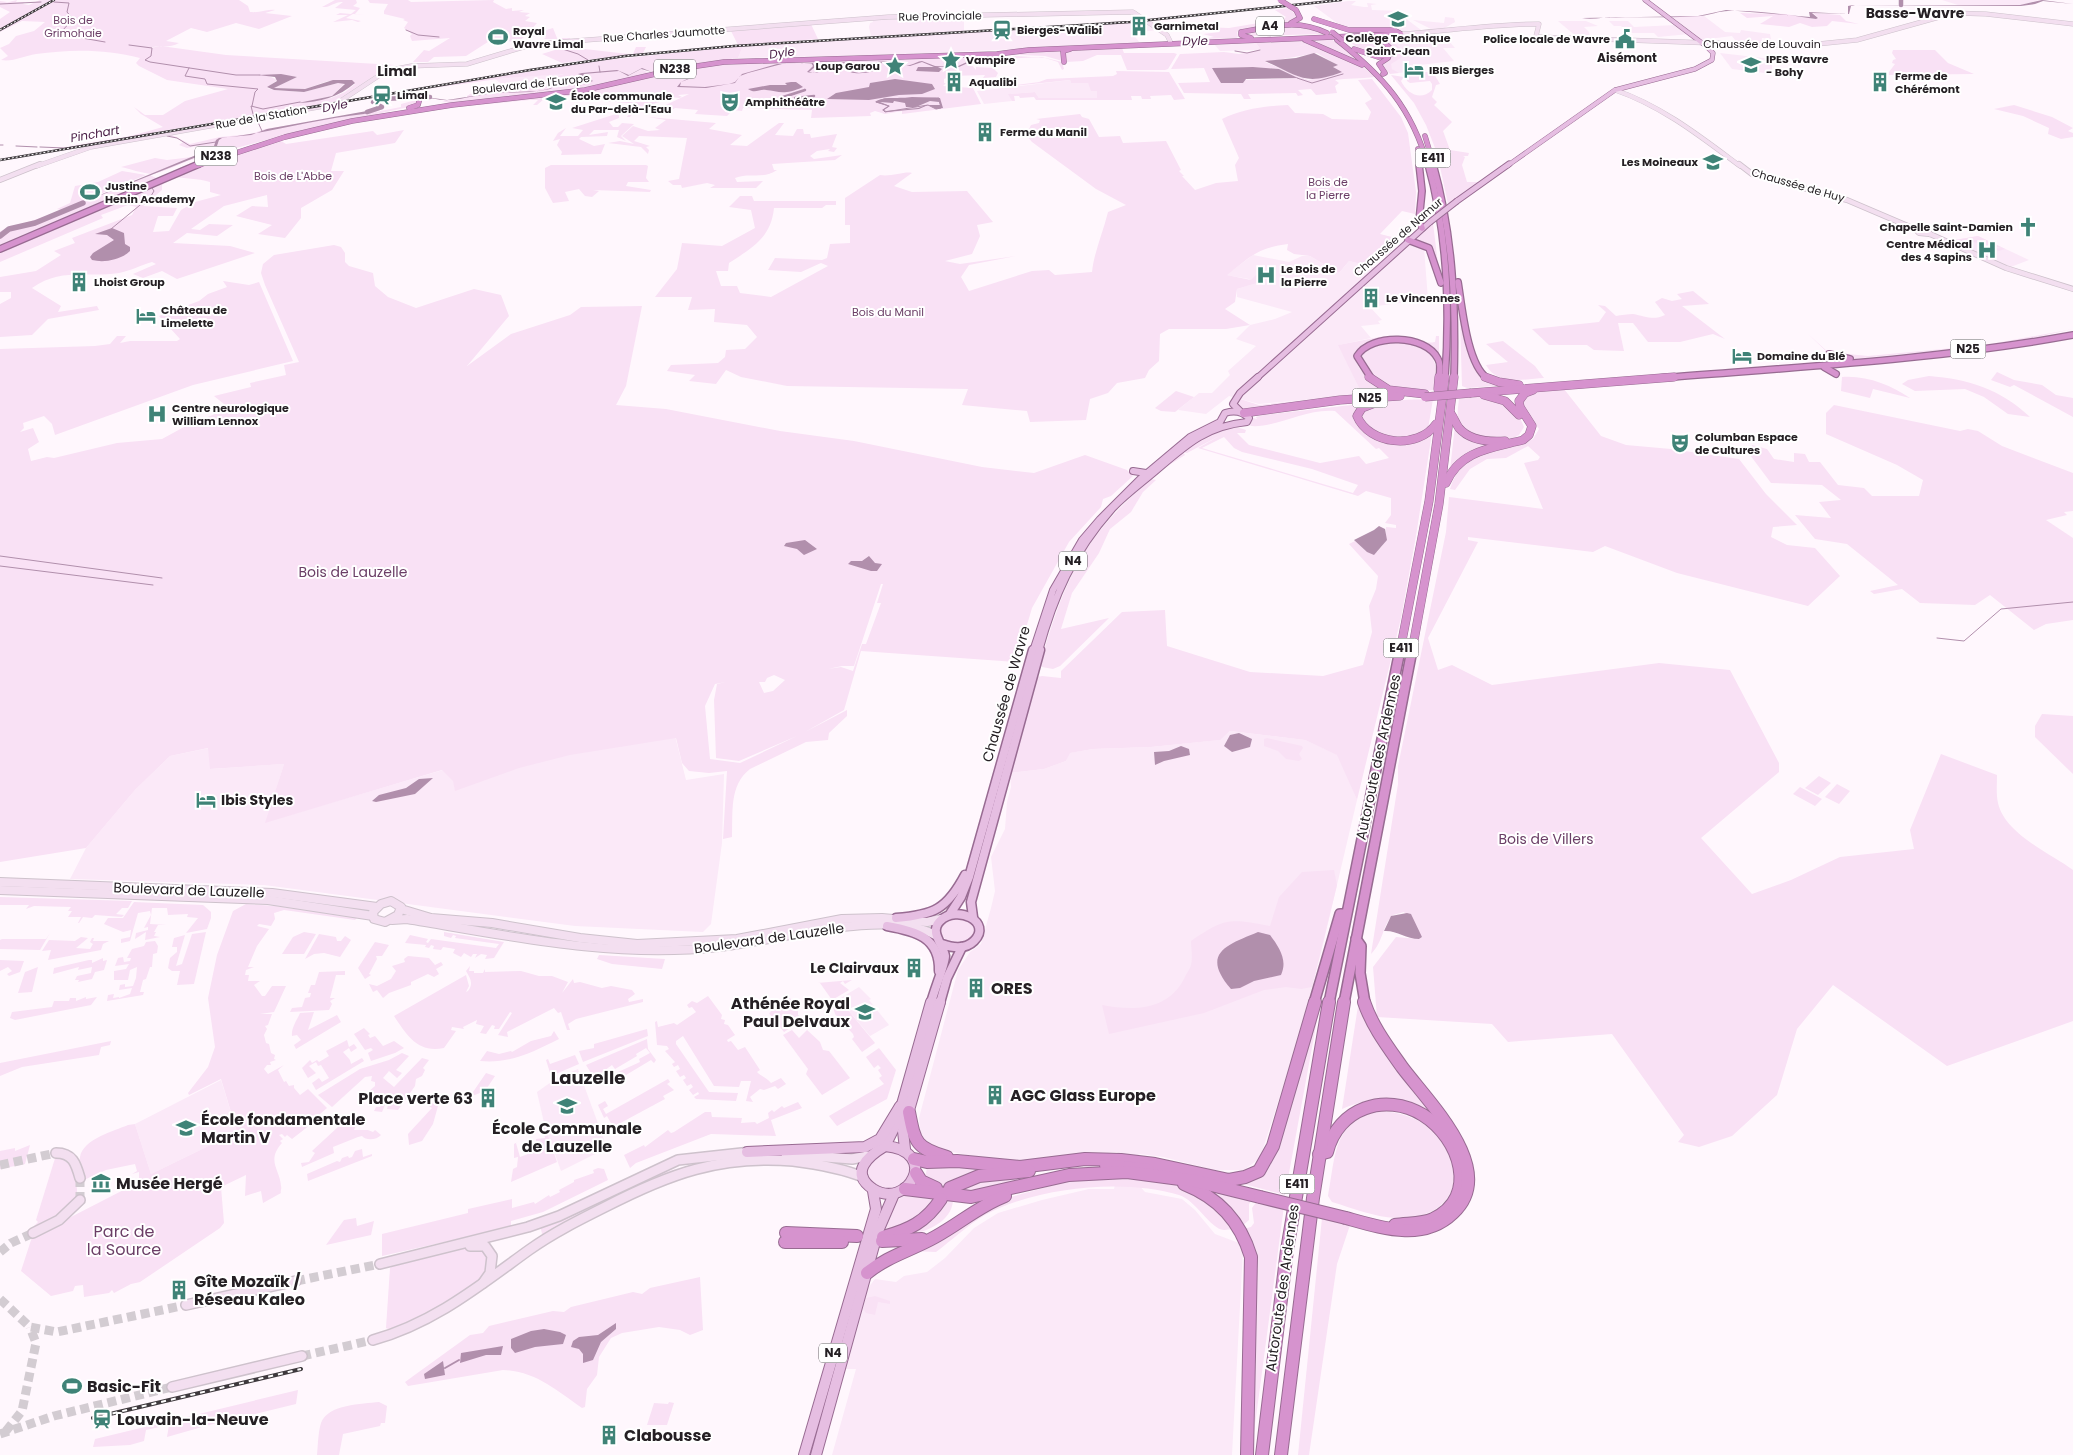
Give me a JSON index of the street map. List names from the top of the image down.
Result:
{
  "streets": {
    "highway": [
      "A4",
      "N238",
      "Boulevard de l'Europe",
      "E411",
      "N25",
      "Autoroute des Ardennes"
    ],
    "main road": [
      "Rue Provinciale",
      "Rue Charles Jaumotte",
      "Chaussée de Louvain",
      "Rue de la Station",
      "Chaussée de Huy",
      "Chaussée de Namur",
      "N4",
      "Chaussée de Wavre",
      "Boulevard de Lauzelle"
    ]
  },
  "crossings": [
    ["Rue Provinciale", "Rue Charles Jaumotte"],
    ["A4", "Boulevard de l'Europe"],
    ["A4", "Autoroute des Ardennes"],
    ["Rue Charles Jaumotte", "Rue de la Station"],
    ["Chaussée de Louvain", "Boulevard de l'Europe"],
    ["Chaussée de Louvain", "N4"],
    ["N238", "Boulevard de l'Europe"],
    ["Chaussée de Namur", "N4"],
    ["Chaussée de Namur", "Chaussée de Wavre"],
    ["N25", "N4"],
    ["N4", "Chaussée de Wavre"],
    ["N4", "Boulevard de Lauzelle"],
    ["Chaussée de Wavre", "Boulevard de Lauzelle"]
  ],
  "districts": [
    "Basse-Wavre",
    "Aisémont",
    "Limal",
    "Lauzelle"
  ],
  "water": ["Dyle", "Pinchart"],
  "parks": [
    "Bois de Grimohaie",
    "Bois de L'Abbe",
    "Bois de la Pierre",
    "Bois du Manil",
    "Bois de Lauzelle",
    "Bois de Villers",
    "Parc de la Source"
  ],
  "places": {
    "school or university": [
      "Collège Technique Saint-Jean",
      "IPES Wavre - Bohy",
      "École communale du Par-delà-l'Eau",
      "Les Moineaux",
      "Athénée Royal Paul Delvaux",
      "École Communale de Lauzelle",
      "École fondamentale Martin V"
    ],
    "building": [
      "Garnimetal",
      "Aqualibi",
      "Ferme de Chérémont",
      "Ferme du Manil",
      "Lhoist Group",
      "Le Vincennes",
      "Le Clairvaux",
      "ORES",
      "AGC Glass Europe",
      "Place verte 63",
      "Gîte Mozaïk / Réseau Kaleo",
      "Clabousse"
    ],
    "station": ["Bierges-Walibi", "Limal", "Louvain-la-Neuve"],
    "sports": ["Royal Wavre Limal", "Justine Henin Academy", "Basic-Fit"],
    "public building": ["Police locale de Wavre"],
    "place": ["Vampire", "Loup Garou"],
    "hotel": [
      "IBIS Bierges",
      "Château de Limelette",
      "Domaine du Blé",
      "Ibis Styles"
    ],
    "theatre": ["Amphithéâtre", "Columban Espace de Cultures"],
    "church": ["Chapelle Saint-Damien"],
    "hospital": ["Centre Médical des 4 Sapins", "Le Bois de la Pierre", "Centre neurologique William Lennox"],
    "museum": ["Musée Hergé"]
  }
}
